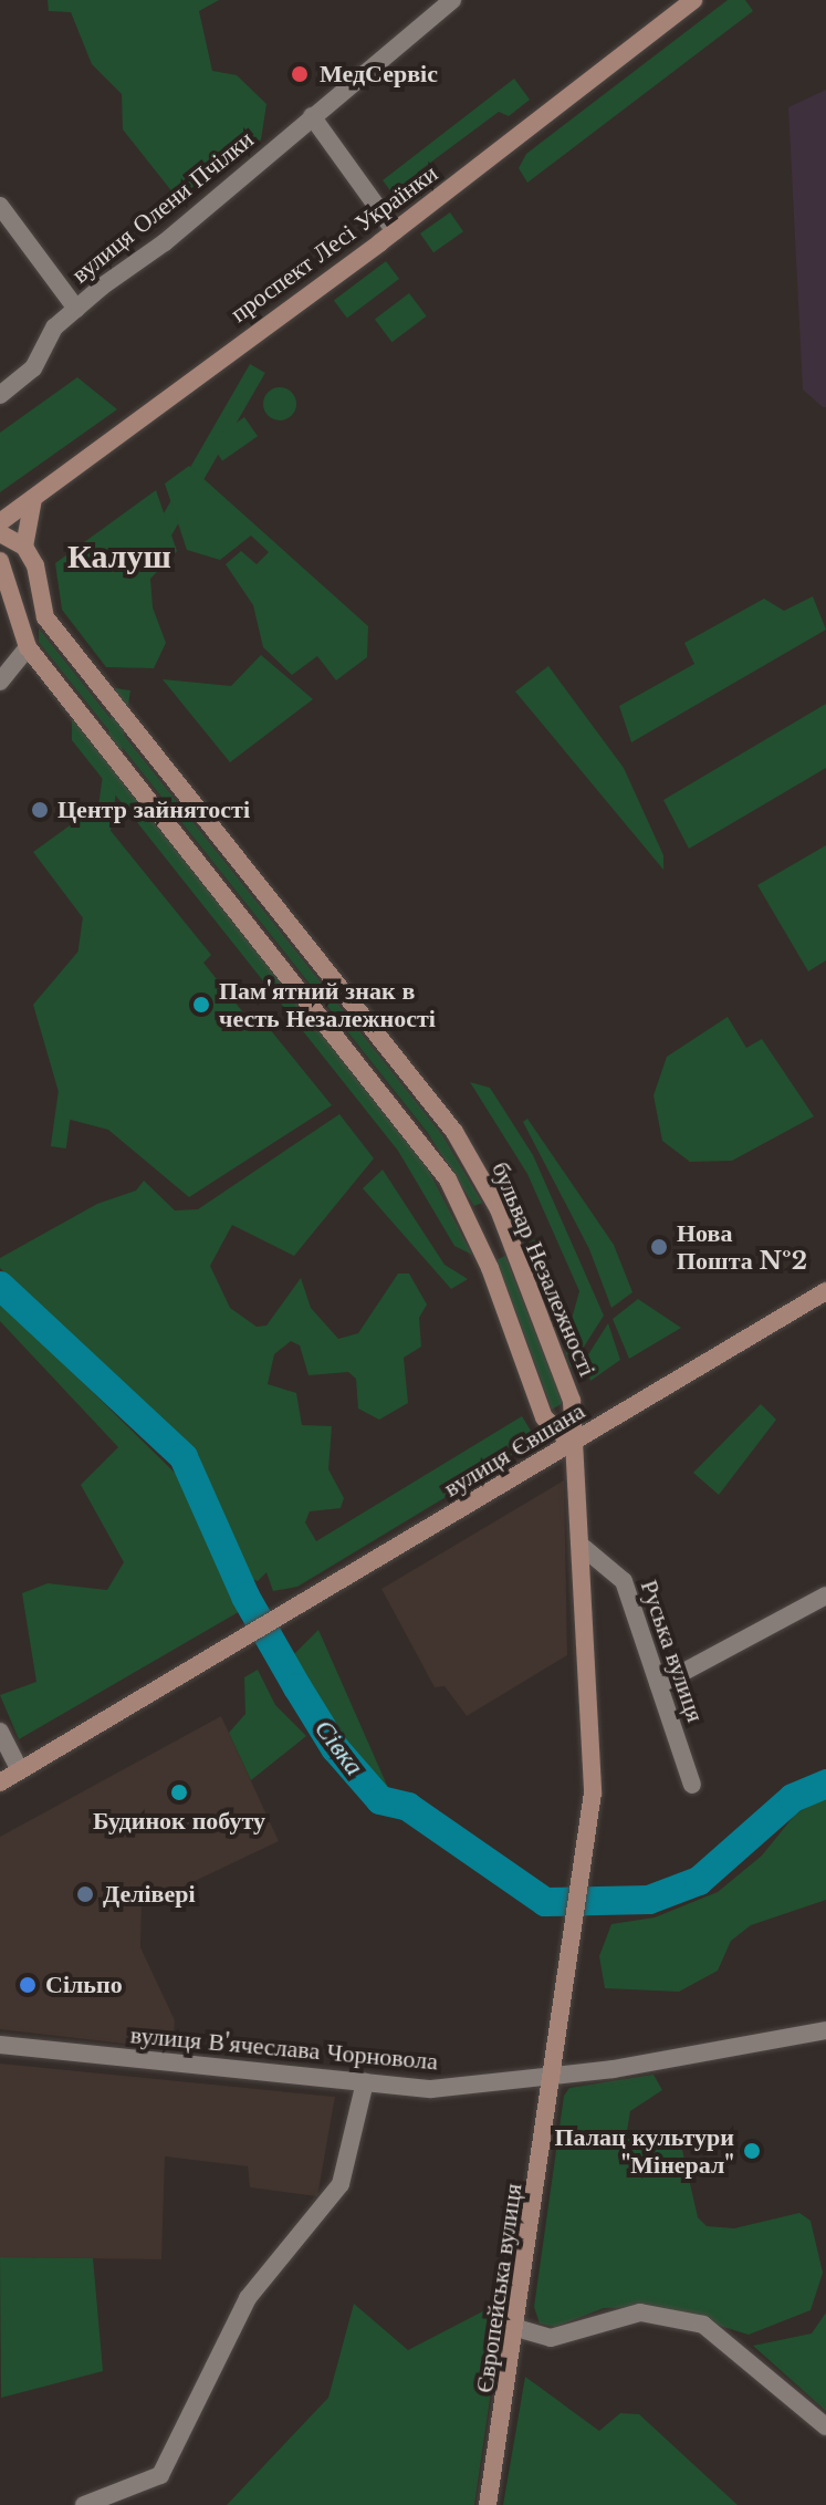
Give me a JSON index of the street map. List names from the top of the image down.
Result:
{
  "streets": {
    "main road": [
      "проспект Лесі Українки",
      "бульвар Незалежності",
      "вулиця Євшана",
      "Європейська вулиця"
    ],
    "street": ["вулиця Олени Пчілки", "Руська вулиця", "вулиця В'ячеслава Чорновола"]
  },
  "crossings": [
    ["бульвар Незалежності", "вулиця Євшана"],
    ["бульвар Незалежності", "Європейська вулиця"],
    ["вулиця Євшана", "Європейська вулиця"],
    ["Руська вулиця", "Європейська вулиця"],
    ["вулиця В'ячеслава Чорновола", "Європейська вулиця"]
  ],
  "districts": ["Калуш"],
  "water": ["Сівка"],
  "places": [
    "МедСервіс",
    "Центр зайнятості",
    "Пам'ятний знак в честь Незалежності",
    "Нова Пошта №2",
    "Будинок побуту",
    "Делівері",
    "Сільпо",
    "Палац культури \"Мінерал\""
  ]
}
